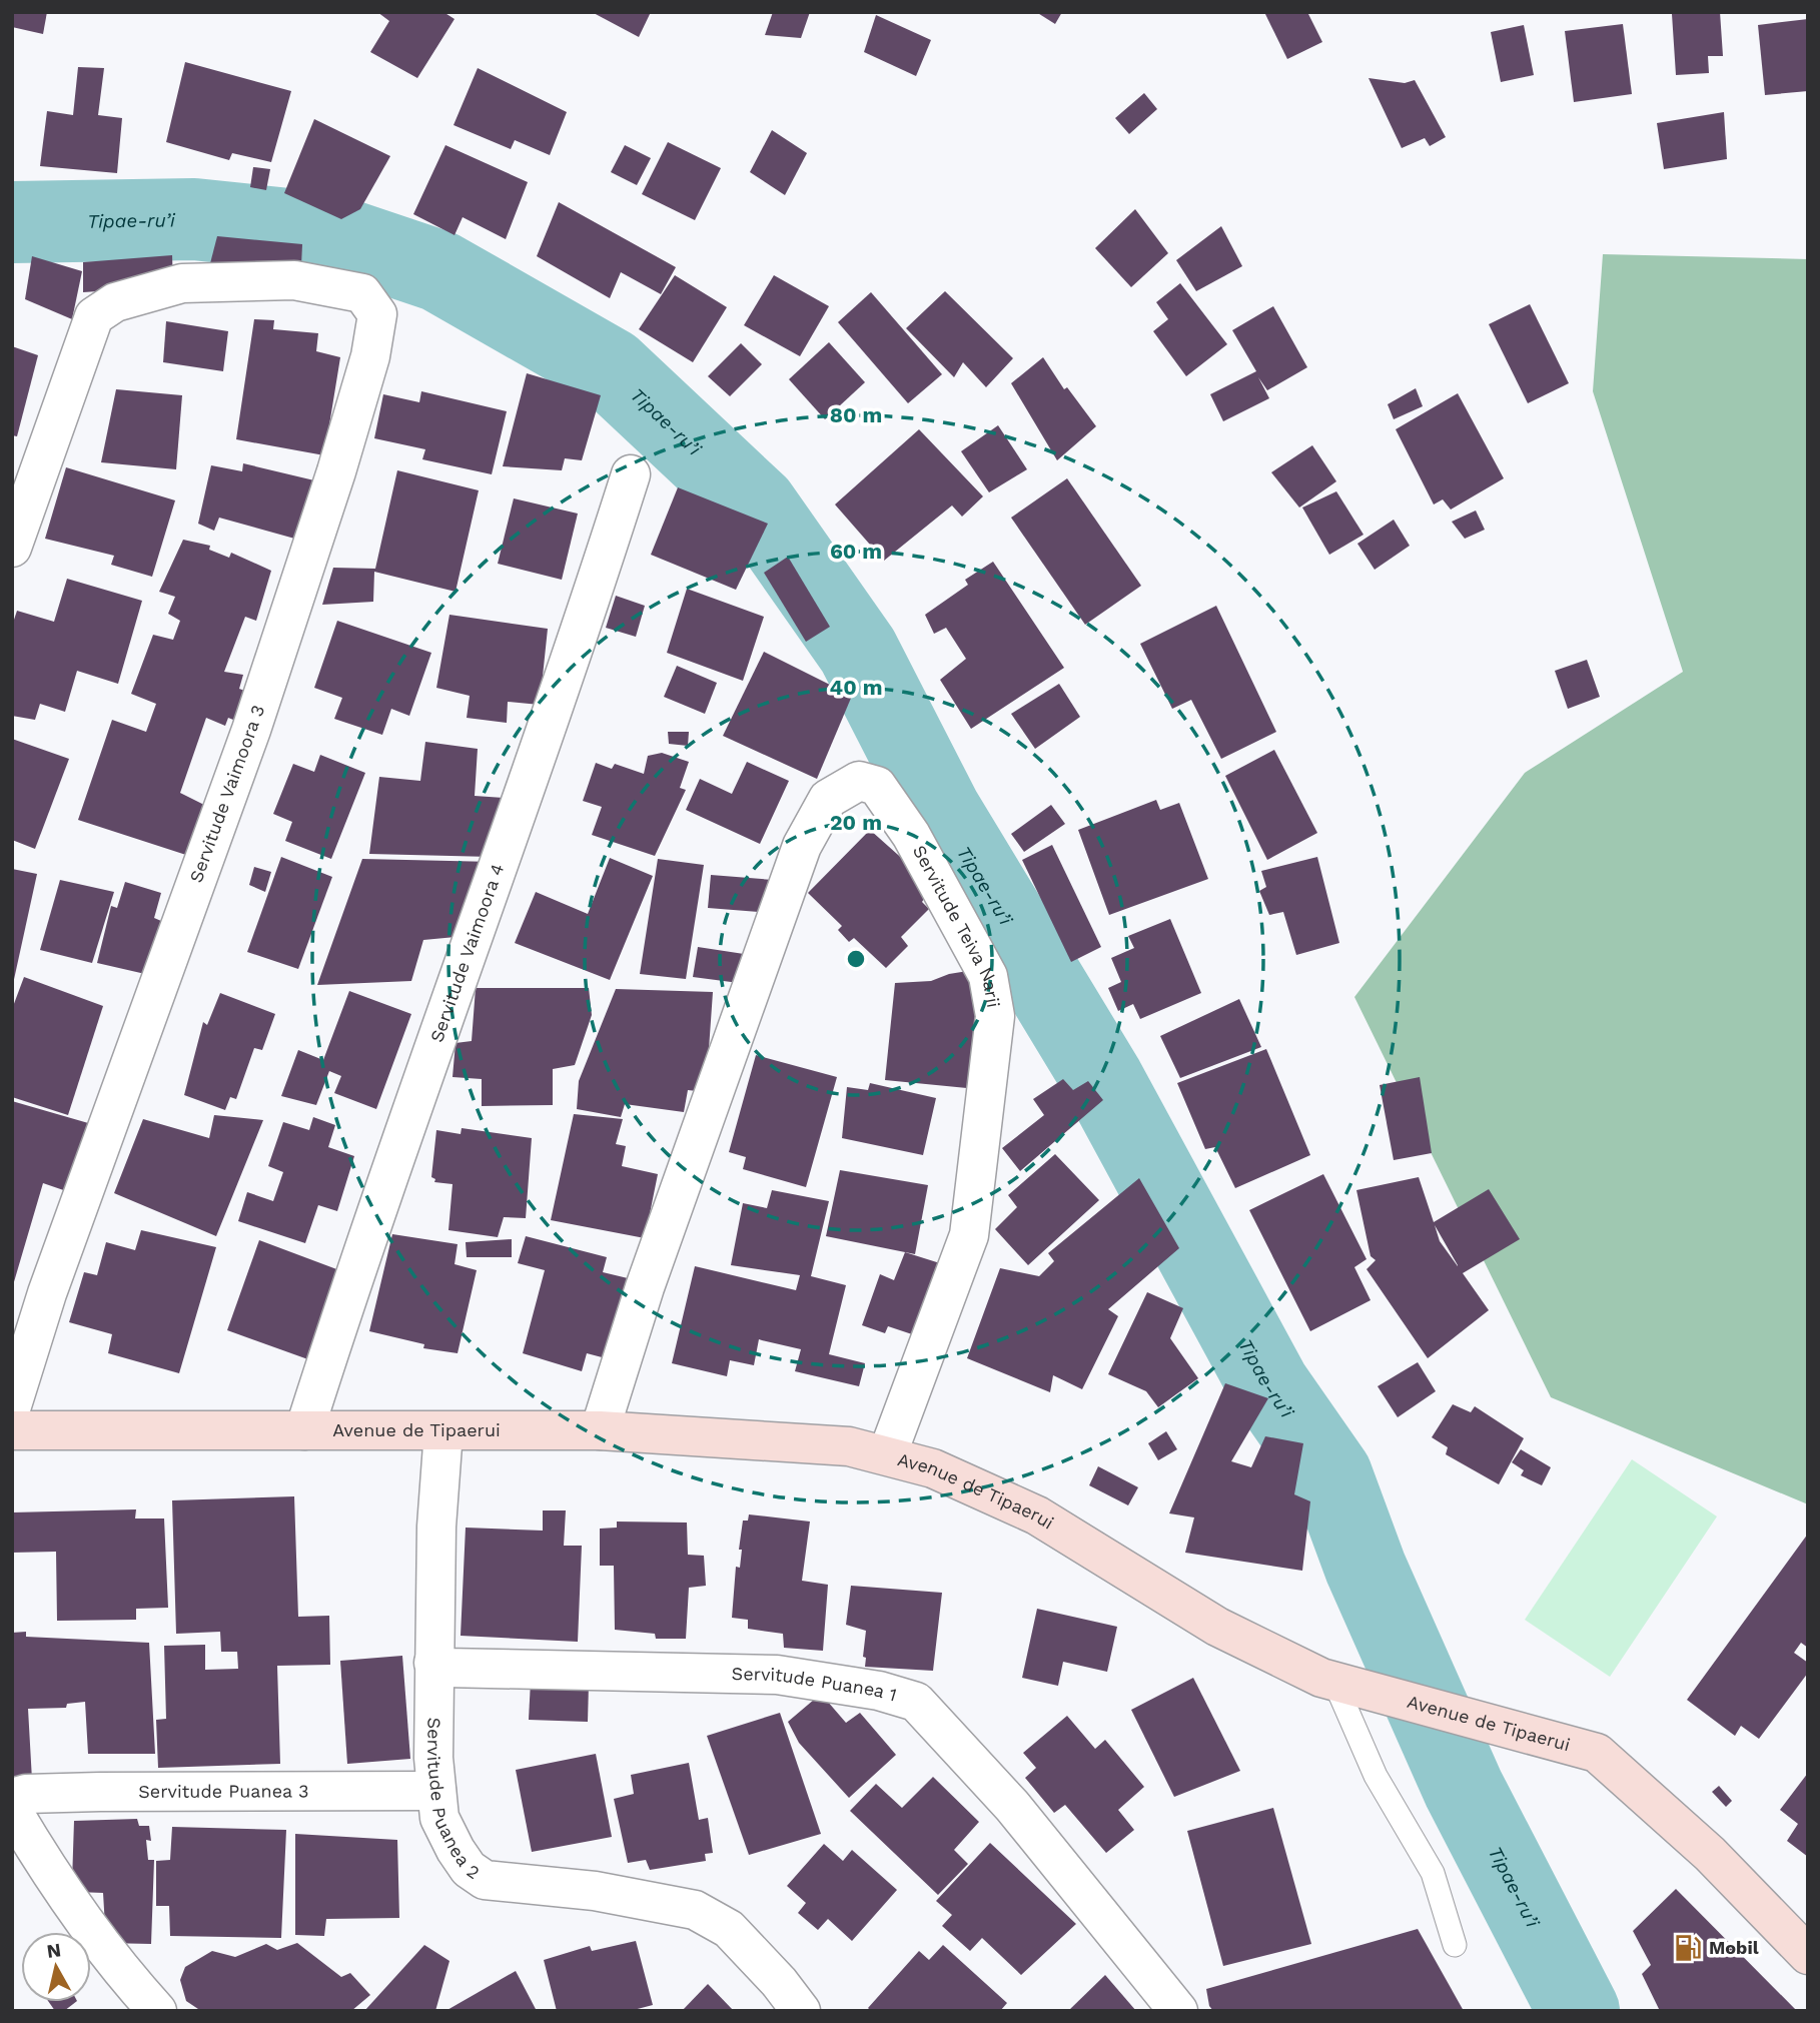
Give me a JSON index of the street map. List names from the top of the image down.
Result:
{
  "streets": {
    "main road": ["Avenue de Tipaerui"],
    "street": [
      "Servitude Vaimoora 3",
      "Servitude Teiva Narii",
      "Servitude Vaimoora 4",
      "Servitude Puanea 1",
      "Servitude Puanea 3",
      "Servitude Puanea 2"
    ]
  },
  "crossings": [
    ["Servitude Teiva Narii", "Avenue de Tipaerui"],
    ["Servitude Vaimoora 4", "Avenue de Tipaerui"],
    ["Avenue de Tipaerui", "Servitude Puanea 2"],
    ["Servitude Puanea 1", "Servitude Puanea 2"],
    ["Servitude Puanea 3", "Servitude Puanea 2"]
  ],
  "water": ["Tipae-ru’i"],
  "places": {
    "fuel station": ["Mobil"]
  },
  "north": "top",
  "rings": [
    "80 m",
    "60 m",
    "40 m",
    "20 m"
  ]
}
